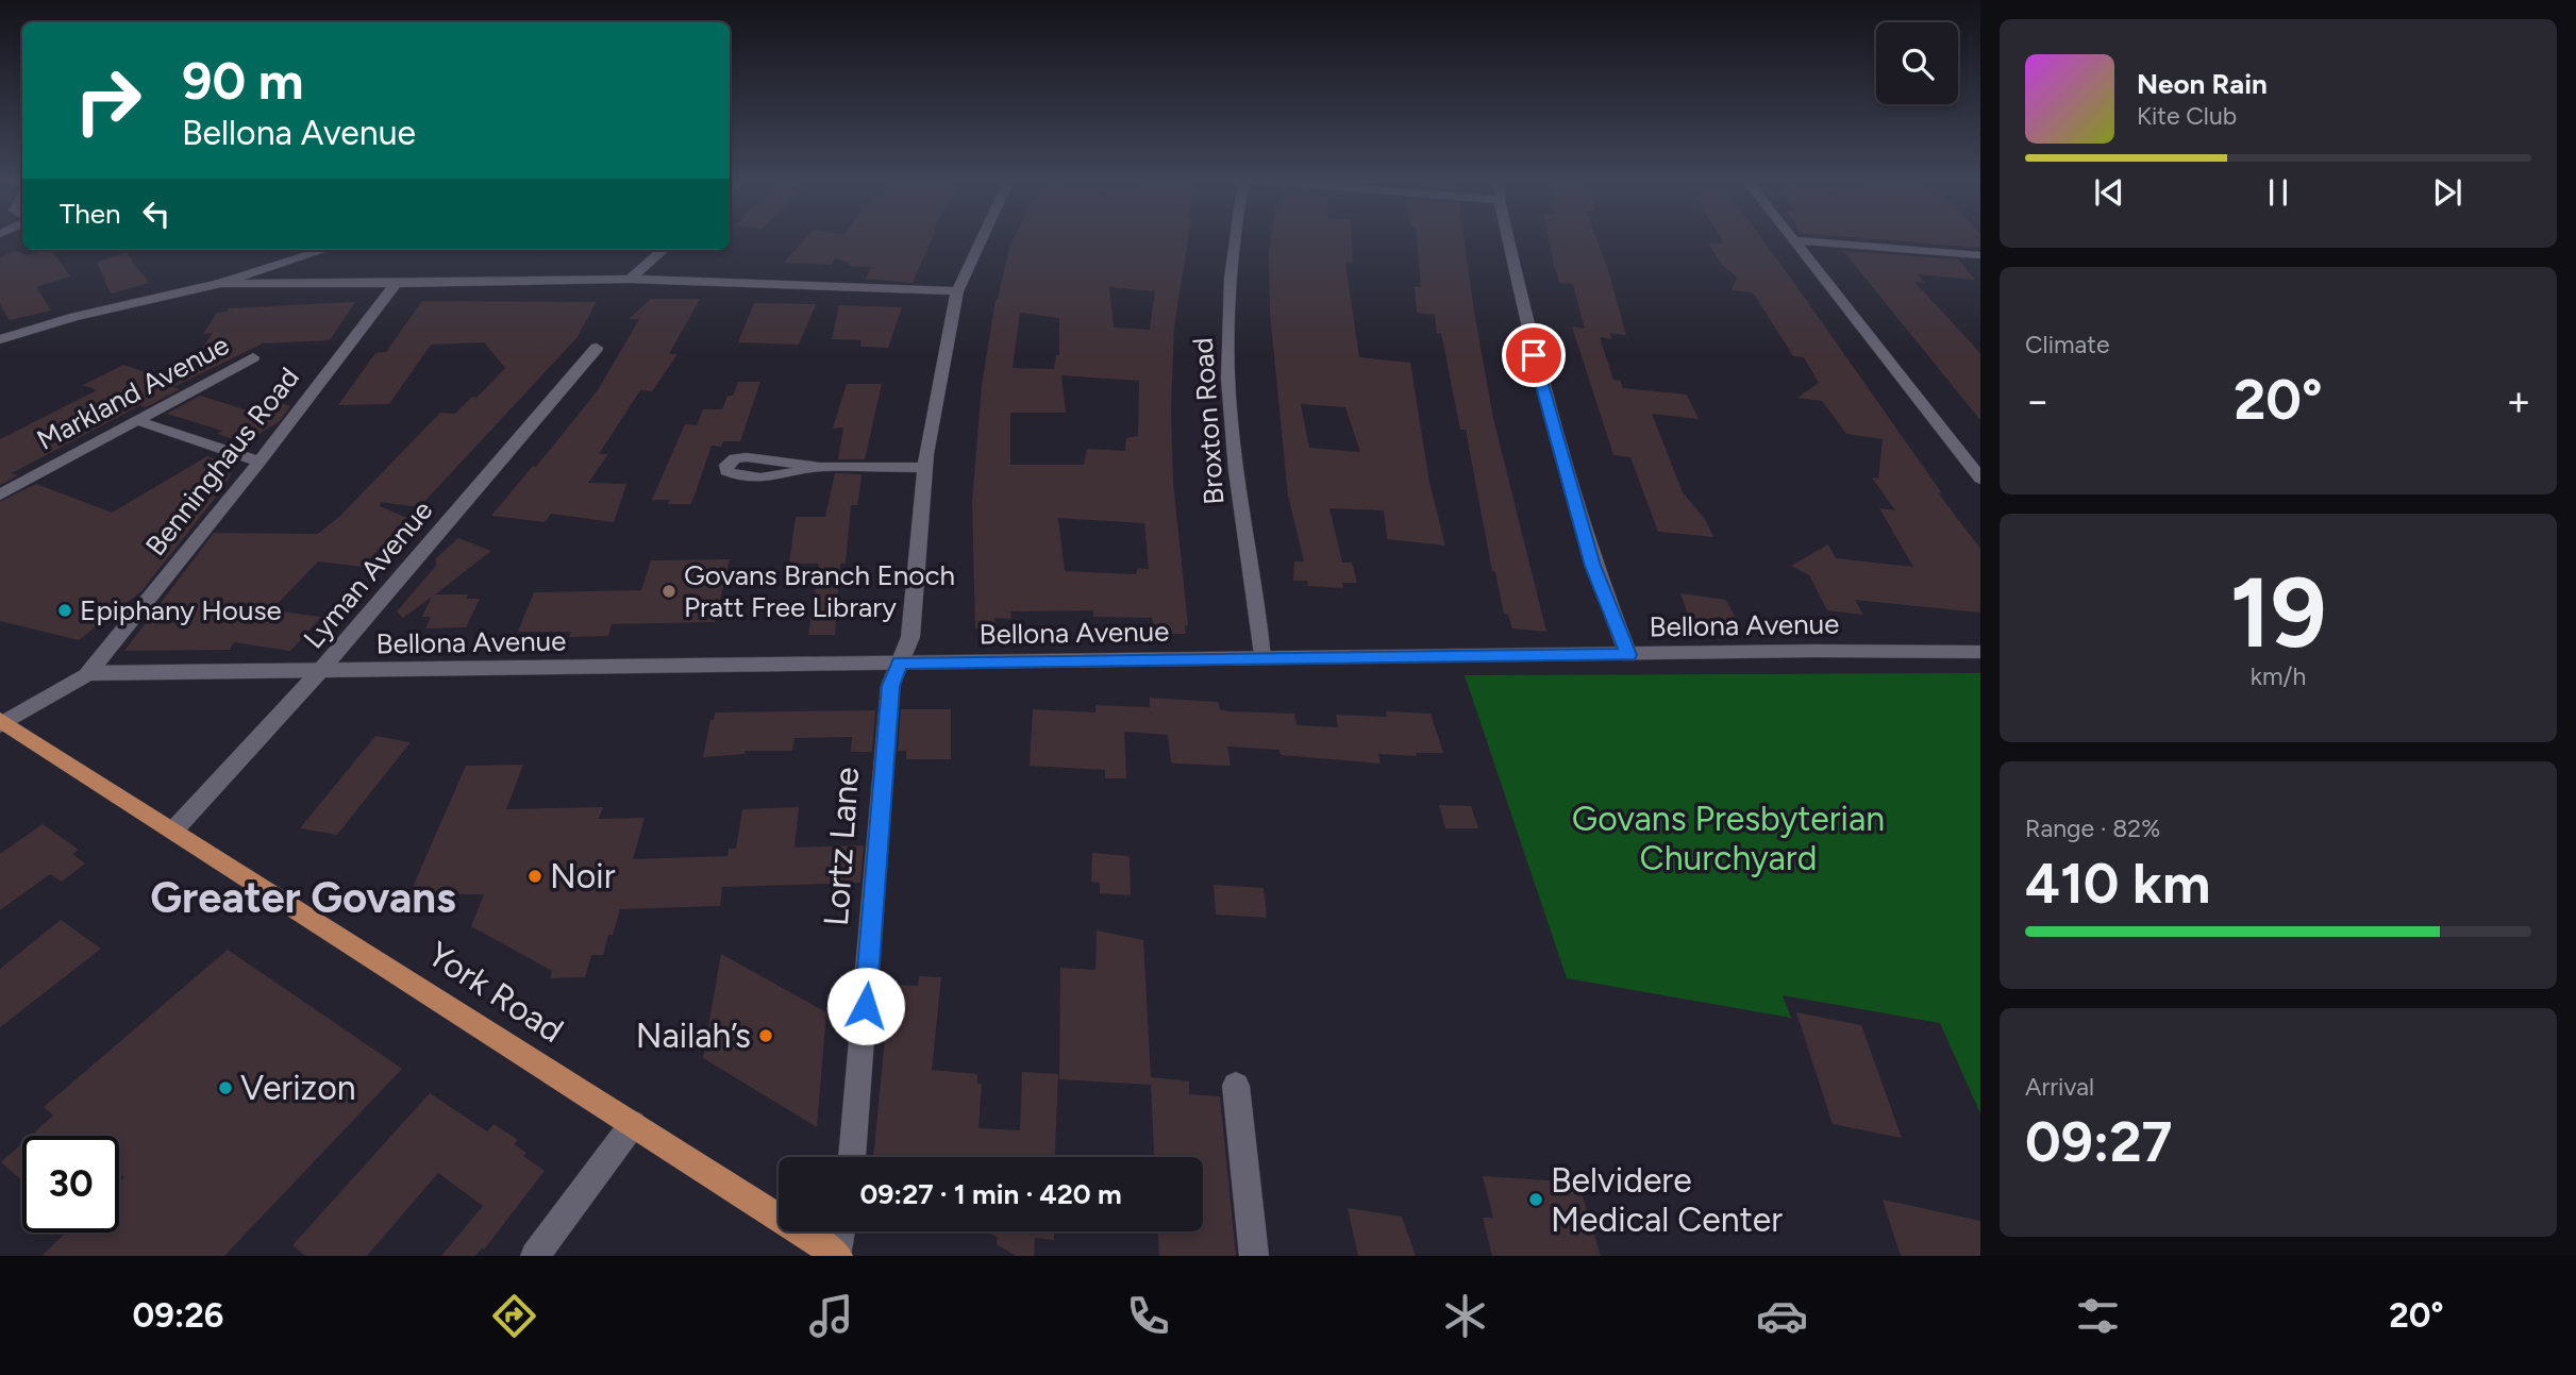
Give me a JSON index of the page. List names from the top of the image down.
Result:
{
  "streets": {
    "main road": ["York Road"],
    "street": [
      "Markland Avenue",
      "Broxton Road",
      "Benninghaus Road",
      "Lyman Avenue",
      "Bellona Avenue",
      "Lortz Lane"
    ]
  },
  "crossings": [
    ["Broxton Road", "Bellona Avenue"],
    ["Benninghaus Road", "Bellona Avenue"],
    ["Lyman Avenue", "Bellona Avenue"],
    ["Lyman Avenue", "York Road"],
    ["Bellona Avenue", "Lortz Lane"],
    ["Bellona Avenue", "York Road"]
  ],
  "districts": ["Greater Govans"],
  "parks": ["Govans Presbyterian Churchyard"],
  "places": [
    "Govans Branch Enoch Pratt Free Library",
    "Epiphany House",
    "Noir",
    "Nailah’s",
    "Verizon",
    "Belvidere Medical Center"
  ],
  "page": {
    "turn": ["90 m", "Bellona Avenue"],
    "song": ["Neon Rain", "Kite Club"],
    "then": "Then",
    "tile": [
      "Climate",
      ["19", "km/h"],
      ["Range · 82%", "410 km"],
      ["Arrival", "09:27"]
    ],
    "heat": ["−", "20°", "+"],
    "limit": "30",
    "trip": "09:27 · 1 min · 420 m",
    "tabs": ["09:26", "20°"]
  }
}
